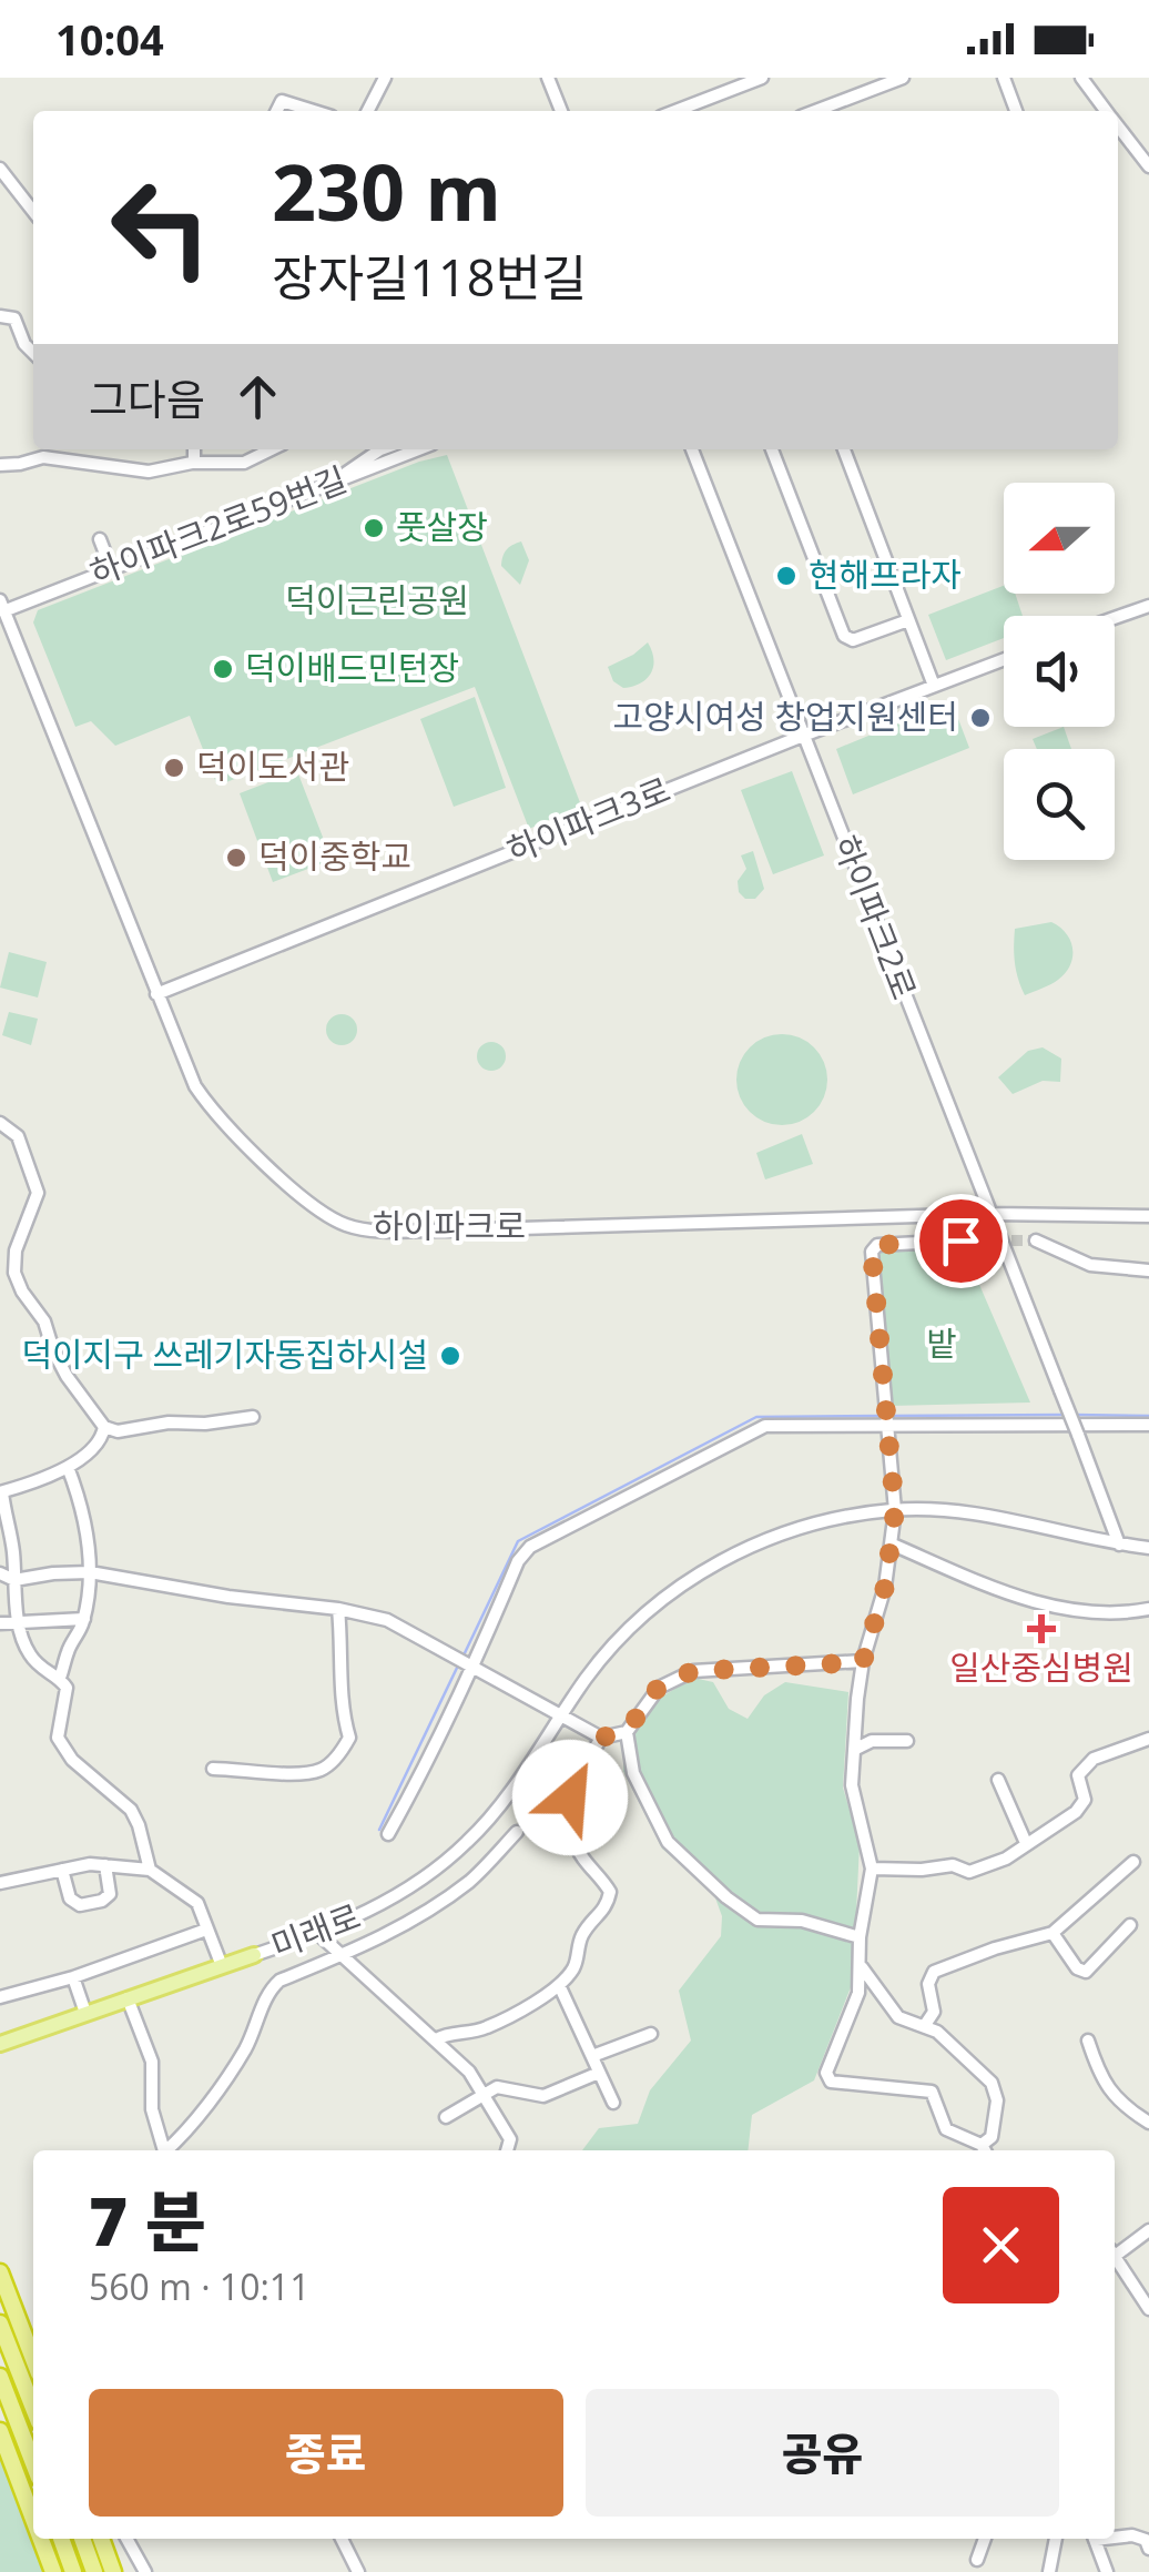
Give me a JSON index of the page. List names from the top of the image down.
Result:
{
  "streets": {
    "main road": ["미래로"],
    "street": [
      "하이파크2로59번길",
      "하이파크3로",
      "하이파크2로",
      "하이파크로"
    ]
  },
  "crossings": [
    ["하이파크2로59번길", "하이파크로"],
    ["하이파크3로", "하이파크2로"],
    ["하이파크3로", "하이파크로"],
    ["하이파크2로", "하이파크로"],
    ["하이파크2로", "미래로"]
  ],
  "parks": ["덕이근린공원", "밭"],
  "places": {
    "other": [
      "풋살장",
      "현해프라자",
      "덕이배드민턴장",
      "고양시여성 창업지원센터",
      "덕이도서관",
      "덕이중학교",
      "덕이지구 쓰레기자동집하시설"
    ],
    "health": ["일산중심병원"]
  },
  "north": "left",
  "page": {
    "status": "10:04",
    "turn": ["230 m", "장자길118번길"],
    "then": "그다음",
    "heading": ["7 분", "560 m · 10:11"],
    "buttons": ["종료", "공유"]
  }
}
